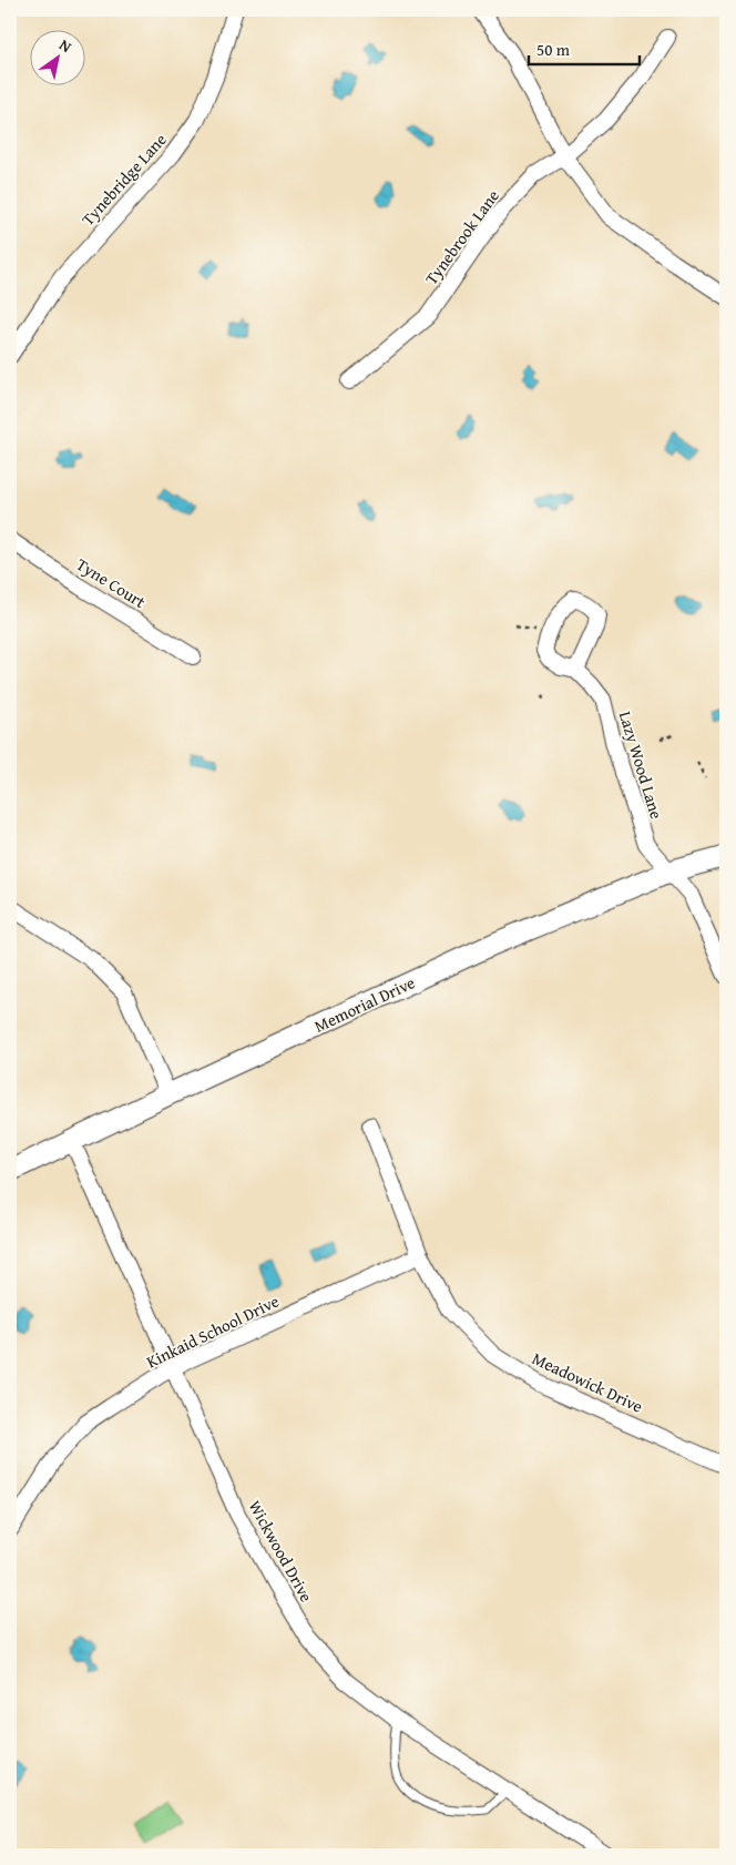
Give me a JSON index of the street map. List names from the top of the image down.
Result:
{
  "streets": {
    "street": [
      "Tynebridge Lane",
      "Tynebrook Lane",
      "Tyne Court",
      "Lazy Wood Lane",
      "Memorial Drive",
      "Kinkaid School Drive",
      "Meadowick Drive",
      "Wickwood Drive"
    ]
  },
  "crossings": [
    ["Lazy Wood Lane", "Memorial Drive"],
    ["Memorial Drive", "Wickwood Drive"],
    ["Kinkaid School Drive", "Meadowick Drive"],
    ["Kinkaid School Drive", "Wickwood Drive"]
  ],
  "scale_bar": "50 m",
  "north": "top right"
}
